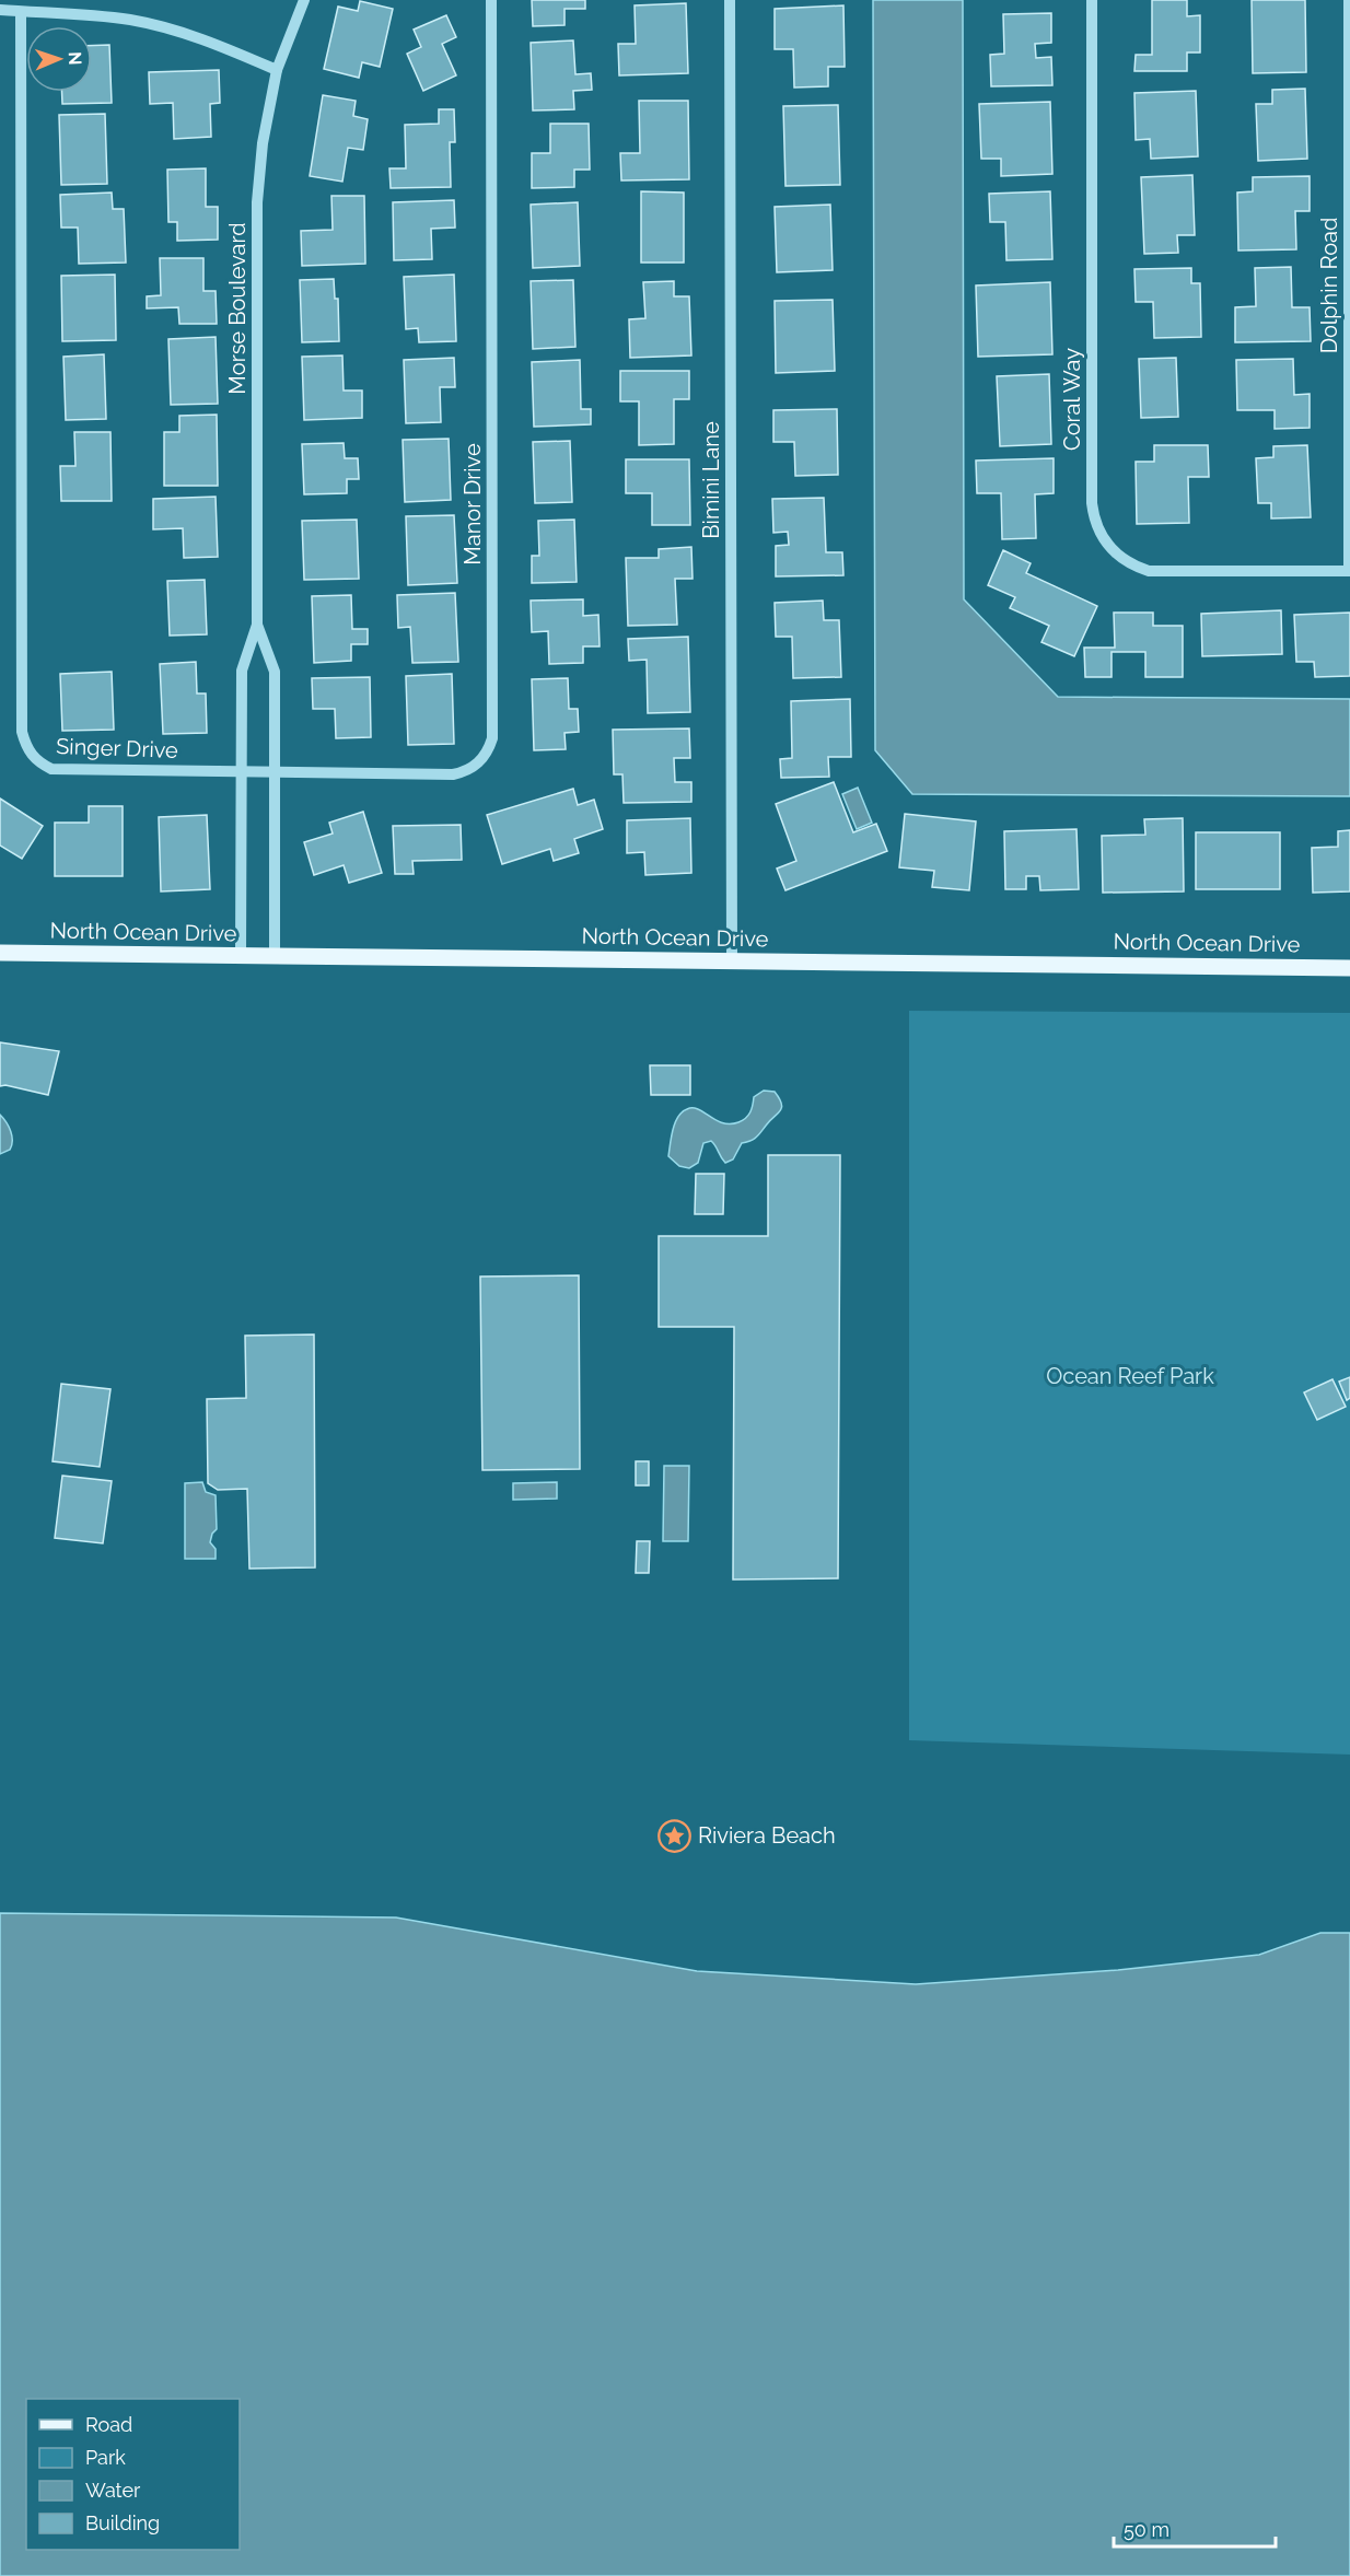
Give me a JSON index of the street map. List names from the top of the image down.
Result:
{
  "streets": {
    "main road": ["North Ocean Drive"],
    "street": [
      "Dolphin Road",
      "Morse Boulevard",
      "Coral Way",
      "Bimini Lane",
      "Manor Drive",
      "Singer Drive"
    ]
  },
  "crossings": [
    ["Dolphin Road", "Coral Way"],
    ["Morse Boulevard", "Manor Drive"],
    ["Morse Boulevard", "Singer Drive"],
    ["Morse Boulevard", "North Ocean Drive"],
    ["Bimini Lane", "North Ocean Drive"],
    ["Manor Drive", "Singer Drive"]
  ],
  "parks": ["Ocean Reef Park"],
  "places": {
    "place": ["Riviera Beach"]
  },
  "legend": [
    "Road",
    "Park",
    "Water",
    "Building"
  ],
  "scale_bar": "50 m",
  "north": "right"
}
